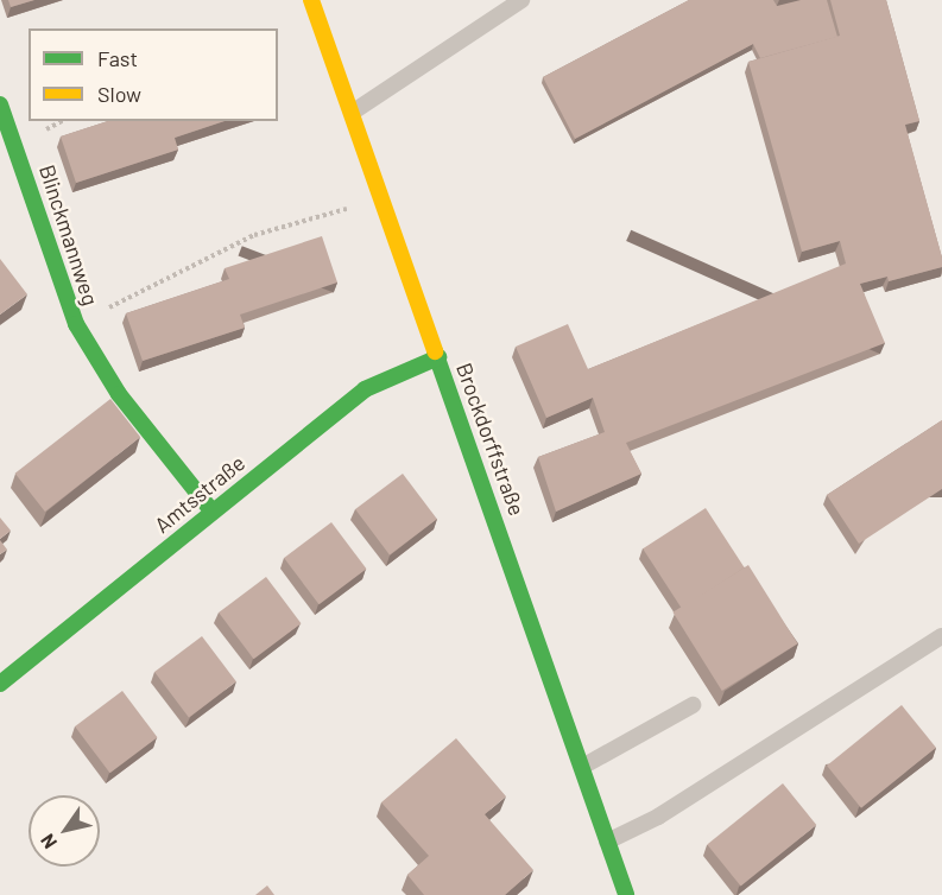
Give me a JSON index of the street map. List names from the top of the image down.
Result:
{
  "streets": {
    "street": ["Blinckmannweg", "Brockdorffstraße", "Amtsstraße"]
  },
  "crossings": [
    ["Blinckmannweg", "Amtsstraße"],
    ["Brockdorffstraße", "Amtsstraße"]
  ],
  "legend": ["Fast", "Slow"],
  "north": "bottom left"
}
